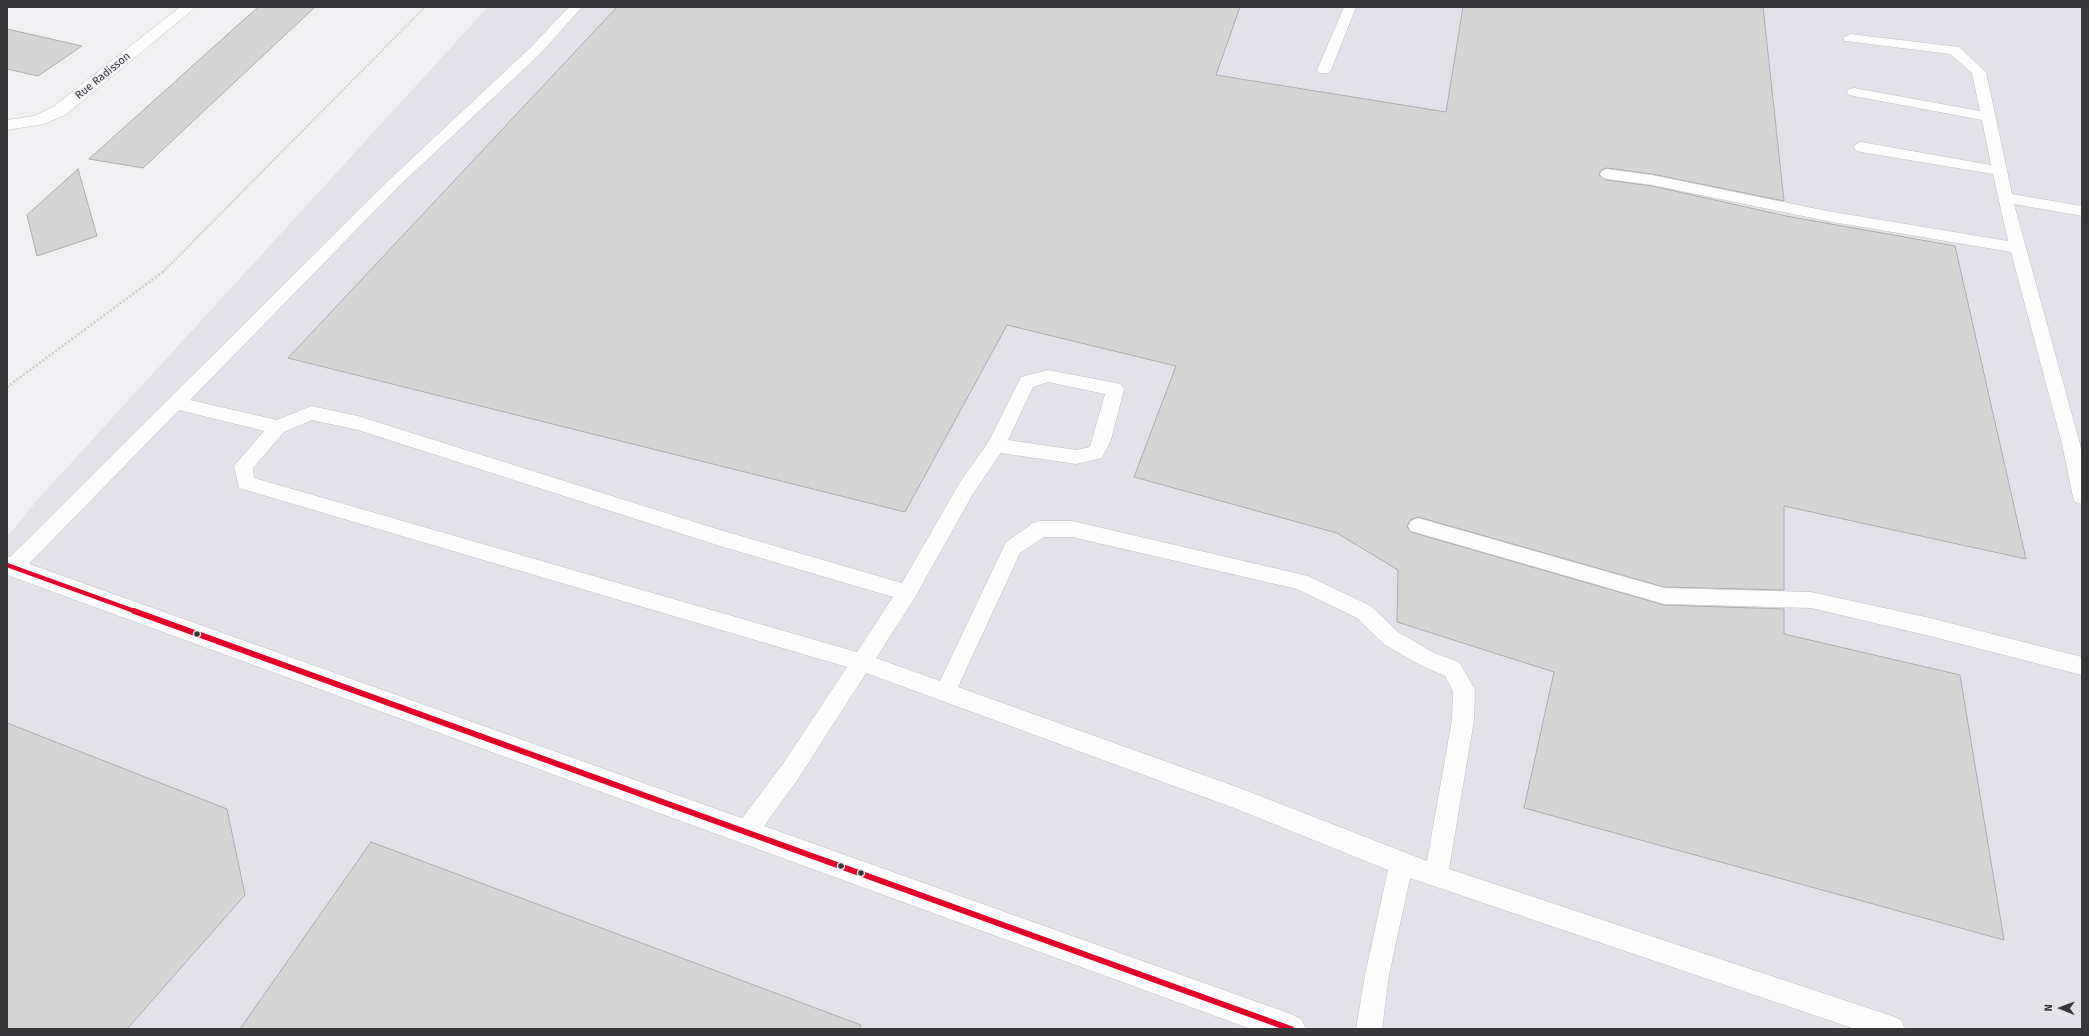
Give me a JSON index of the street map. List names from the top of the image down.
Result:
{
  "streets": {
    "street": ["Rue Radisson"]
  },
  "north": "left"
}
